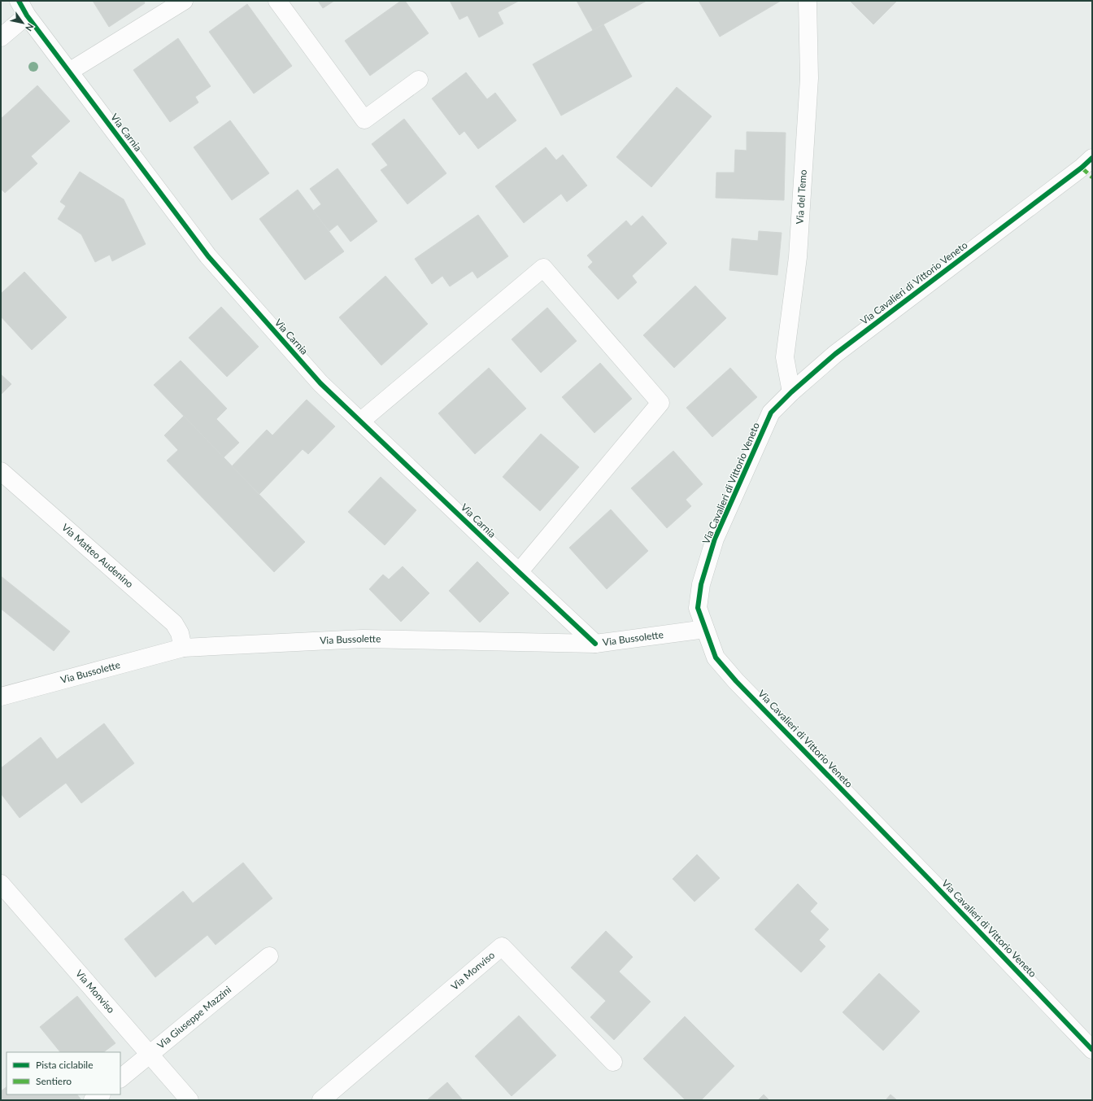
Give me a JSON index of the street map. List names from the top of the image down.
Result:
{
  "streets": {
    "street": [
      "Via Carnia",
      "Via del Temo",
      "Via Cavalieri di Vittorio Veneto",
      "Via Matteo Audenino",
      "Via Bussolette",
      "Via Monviso",
      "Via Giuseppe Mazzini"
    ]
  },
  "crossings": [
    ["Via Carnia", "Via Bussolette"],
    ["Via del Temo", "Via Cavalieri di Vittorio Veneto"],
    ["Via Cavalieri di Vittorio Veneto", "Via Bussolette"],
    ["Via Matteo Audenino", "Via Bussolette"],
    ["Via Monviso", "Via Giuseppe Mazzini"]
  ],
  "legend": ["Pista ciclabile", "Sentiero"],
  "north": "bottom right"
}
